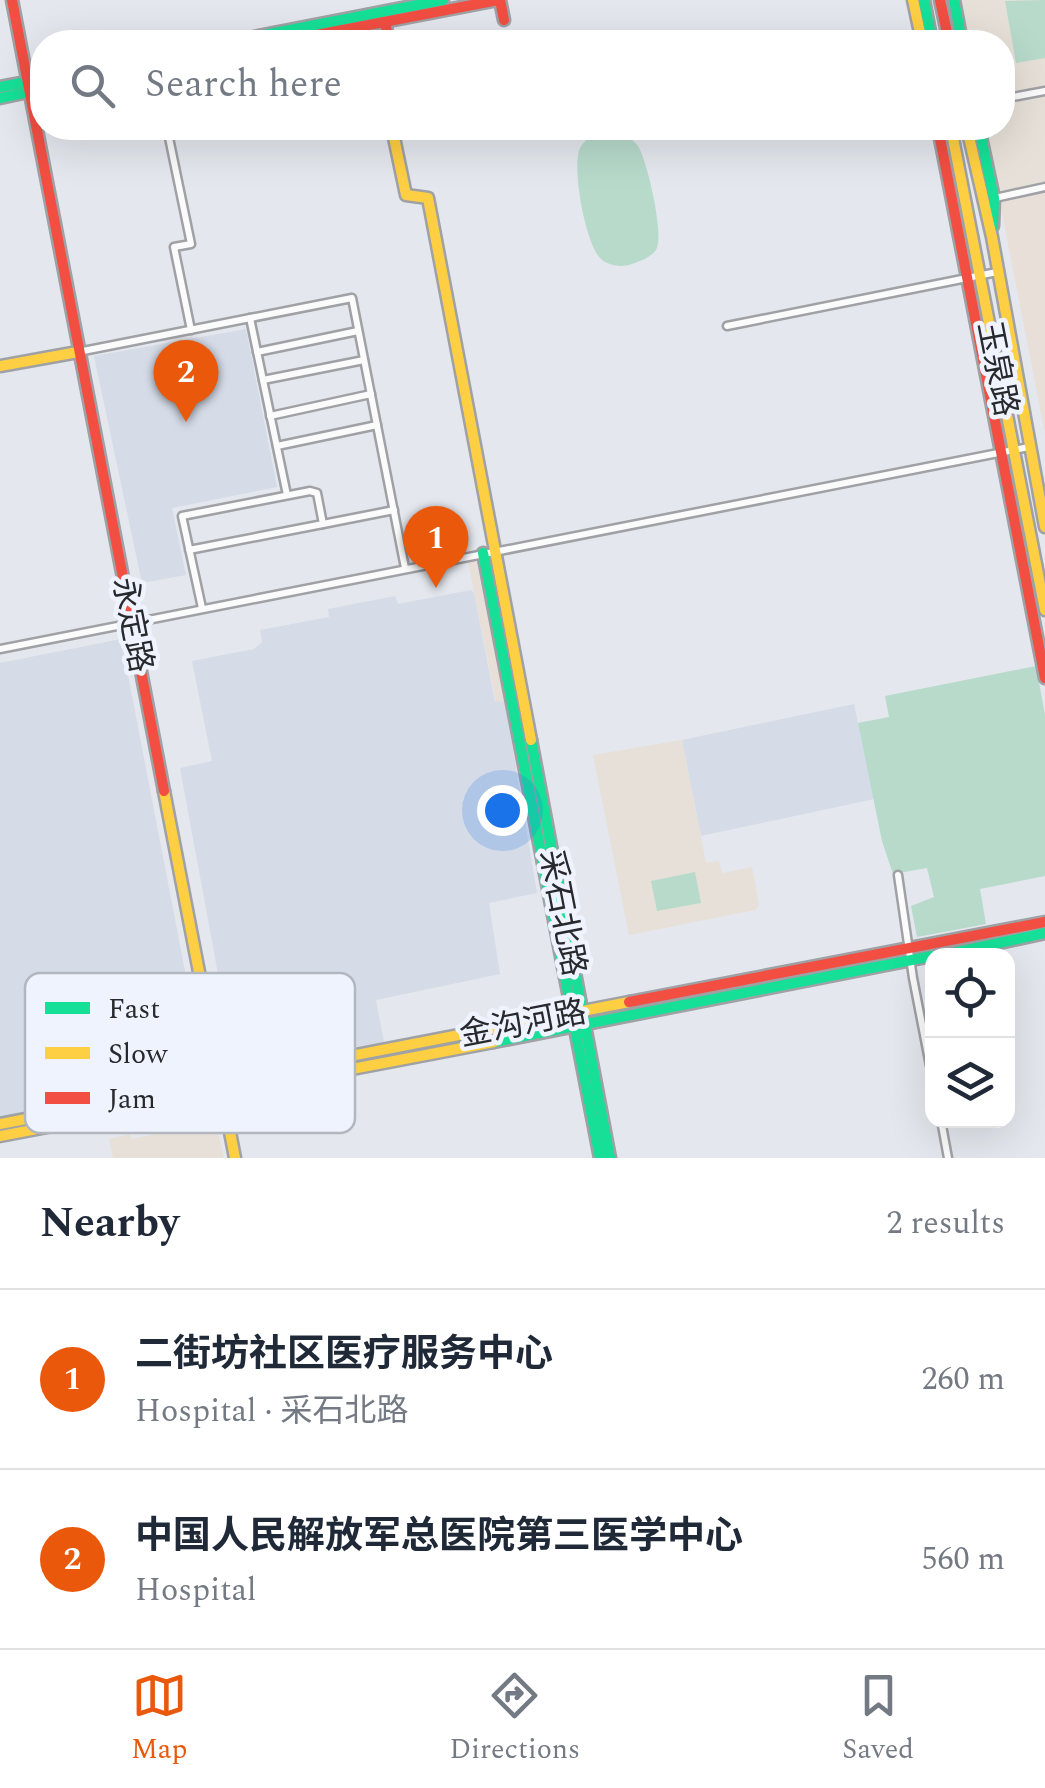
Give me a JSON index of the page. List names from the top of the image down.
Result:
{
  "streets": {
    "main road": [
      "玉泉路",
      "永定路",
      "采石北路",
      "金沟河路"
    ]
  },
  "crossings": [
    ["采石北路", "金沟河路"]
  ],
  "legend": ["Fast", "Slow", "Jam"],
  "page": {
    "search": "Search here",
    "pins": ["2", "1"],
    "heading": ["Nearby", "2 results"],
    "list": [
      {
        "mark": "1",
        "name": "二街坊社区医疗服务中心",
        "note": "Hospital · 采石北路",
        "value": "260 m"
      },
      {
        "mark": "2",
        "name": "中国人民解放军总医院第三医学中心",
        "note": "Hospital",
        "value": "560 m"
      }
    ],
    "nav": ["Map", "Directions", "Saved"]
  }
}
